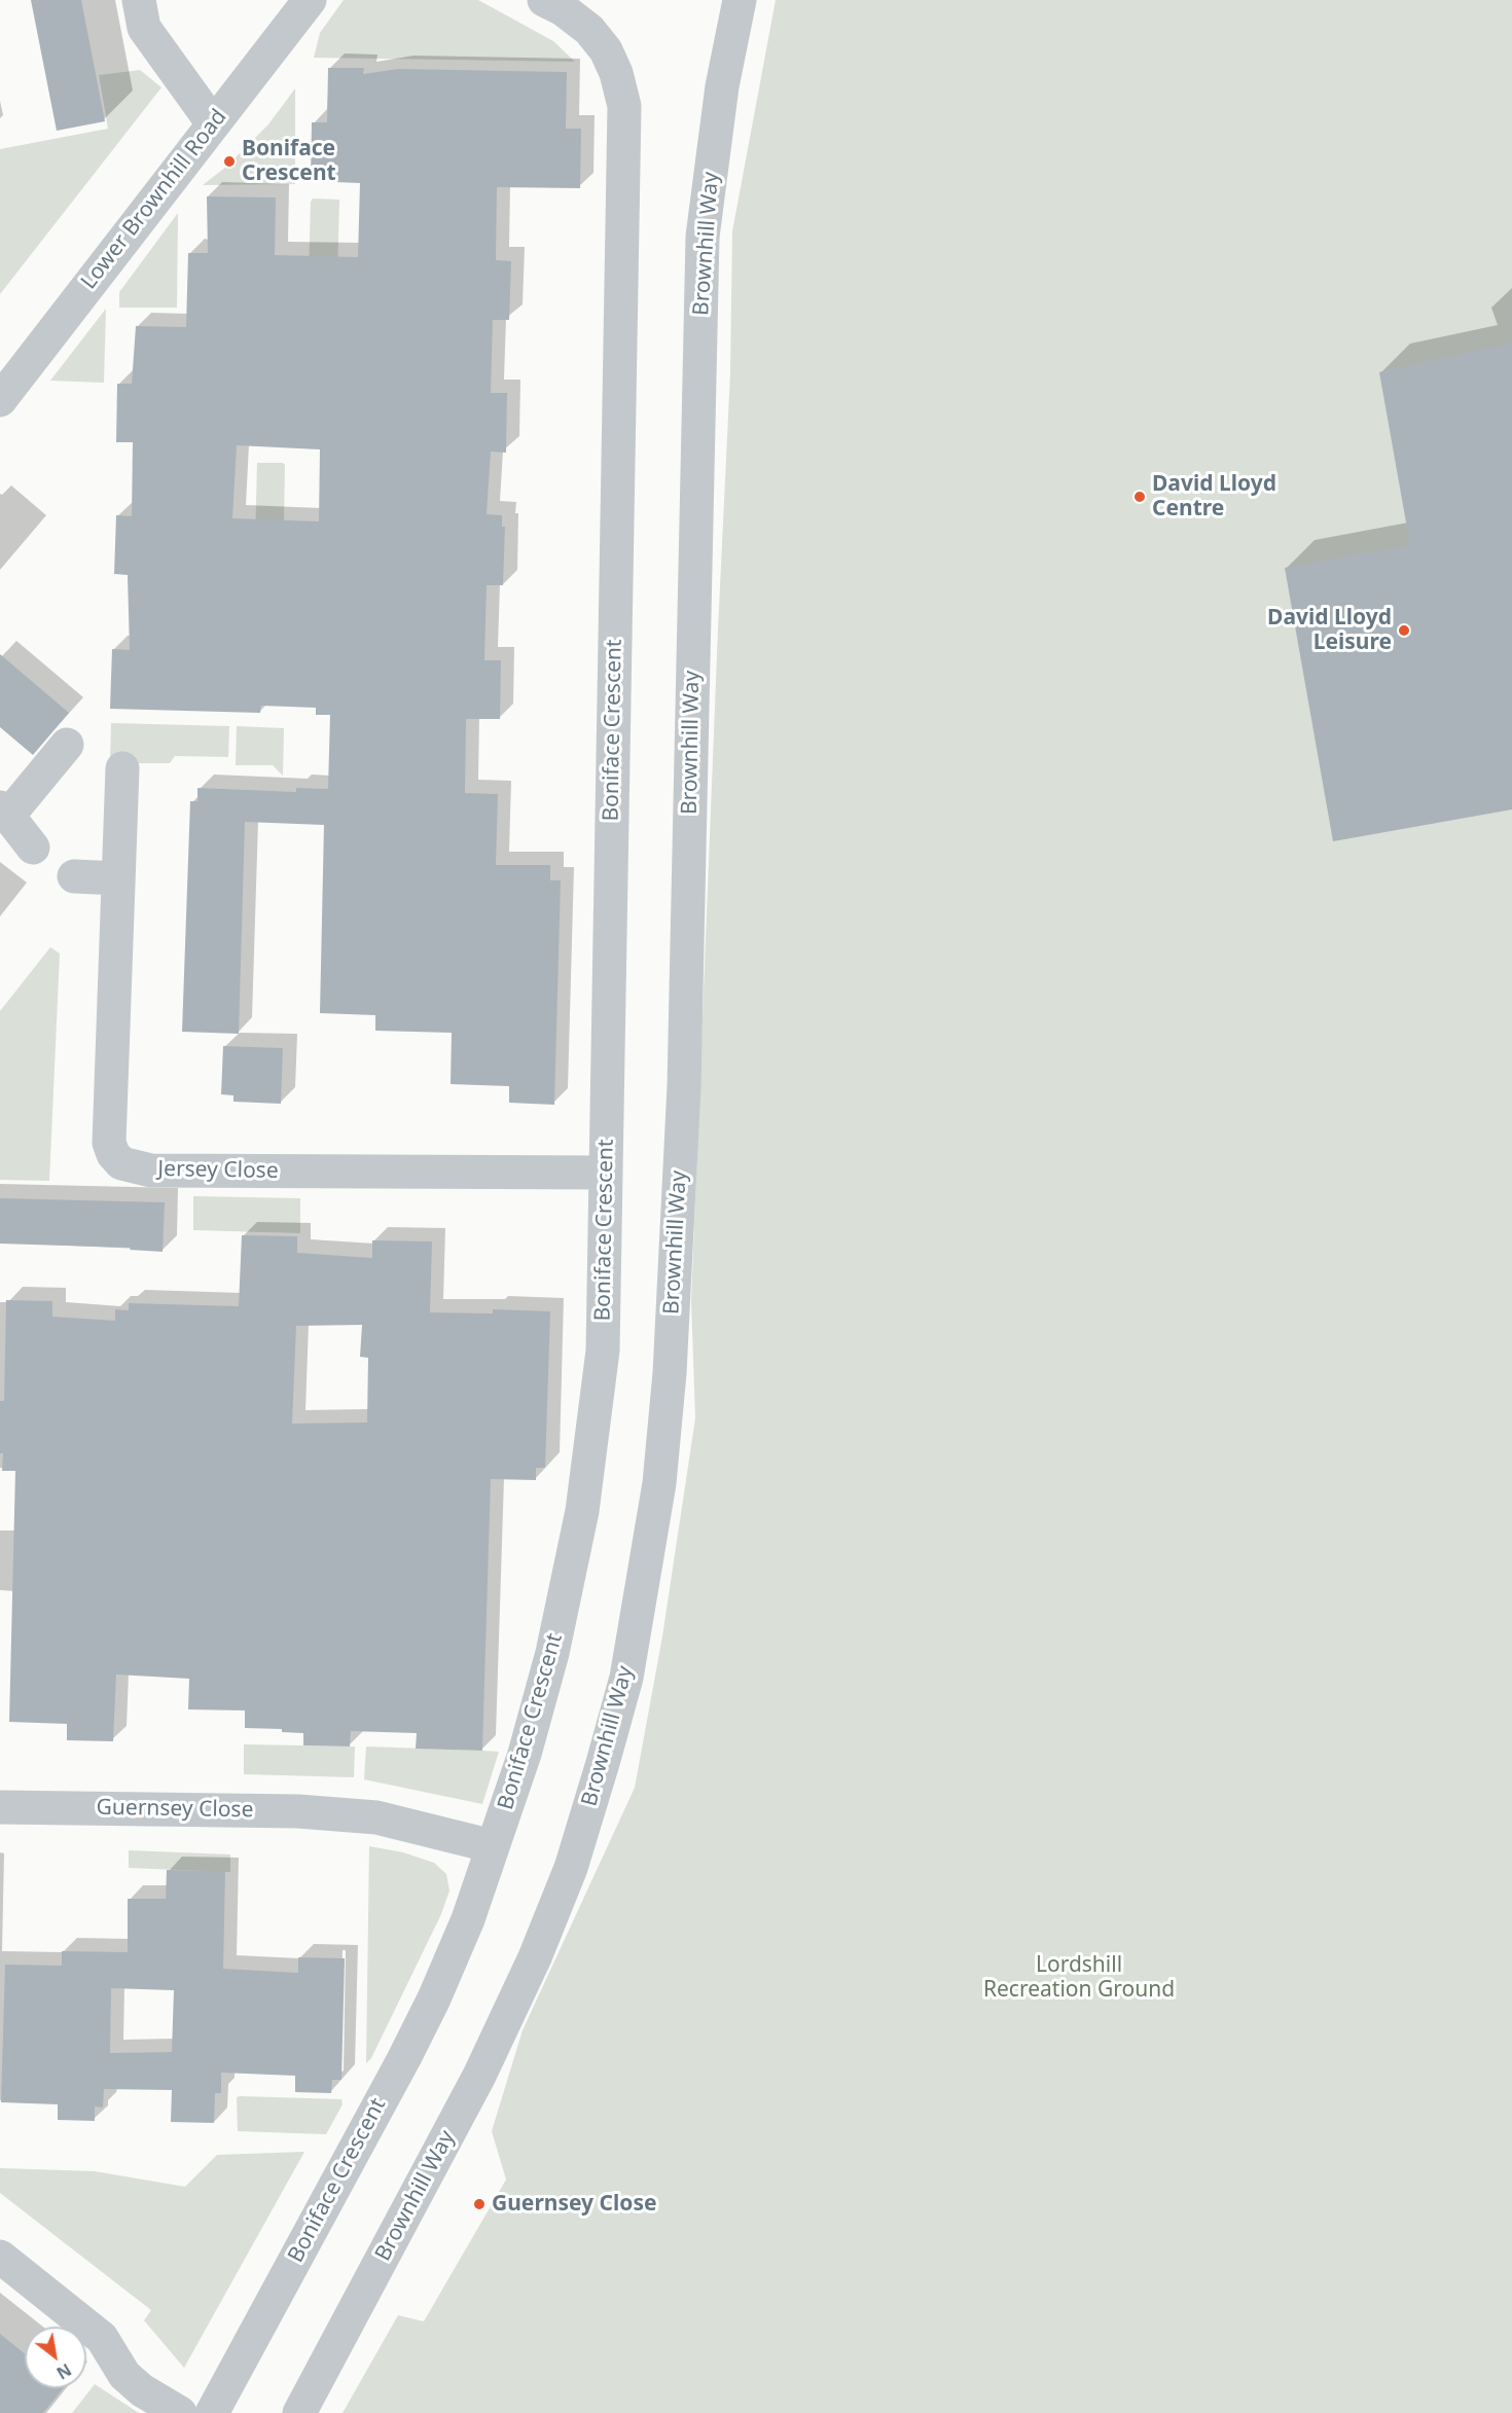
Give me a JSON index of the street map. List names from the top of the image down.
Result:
{
  "streets": {
    "street": [
      "Lower Brownhill Road",
      "Brownhill Way",
      "Boniface Crescent",
      "Jersey Close",
      "Guernsey Close"
    ]
  },
  "crossings": [
    ["Boniface Crescent", "Jersey Close"],
    ["Boniface Crescent", "Guernsey Close"]
  ],
  "parks": ["Lordshill Recreation Ground"],
  "places": [
    "Boniface Crescent",
    "David Lloyd Centre",
    "David Lloyd Leisure",
    "Guernsey Close"
  ],
  "north": "bottom right"
}
